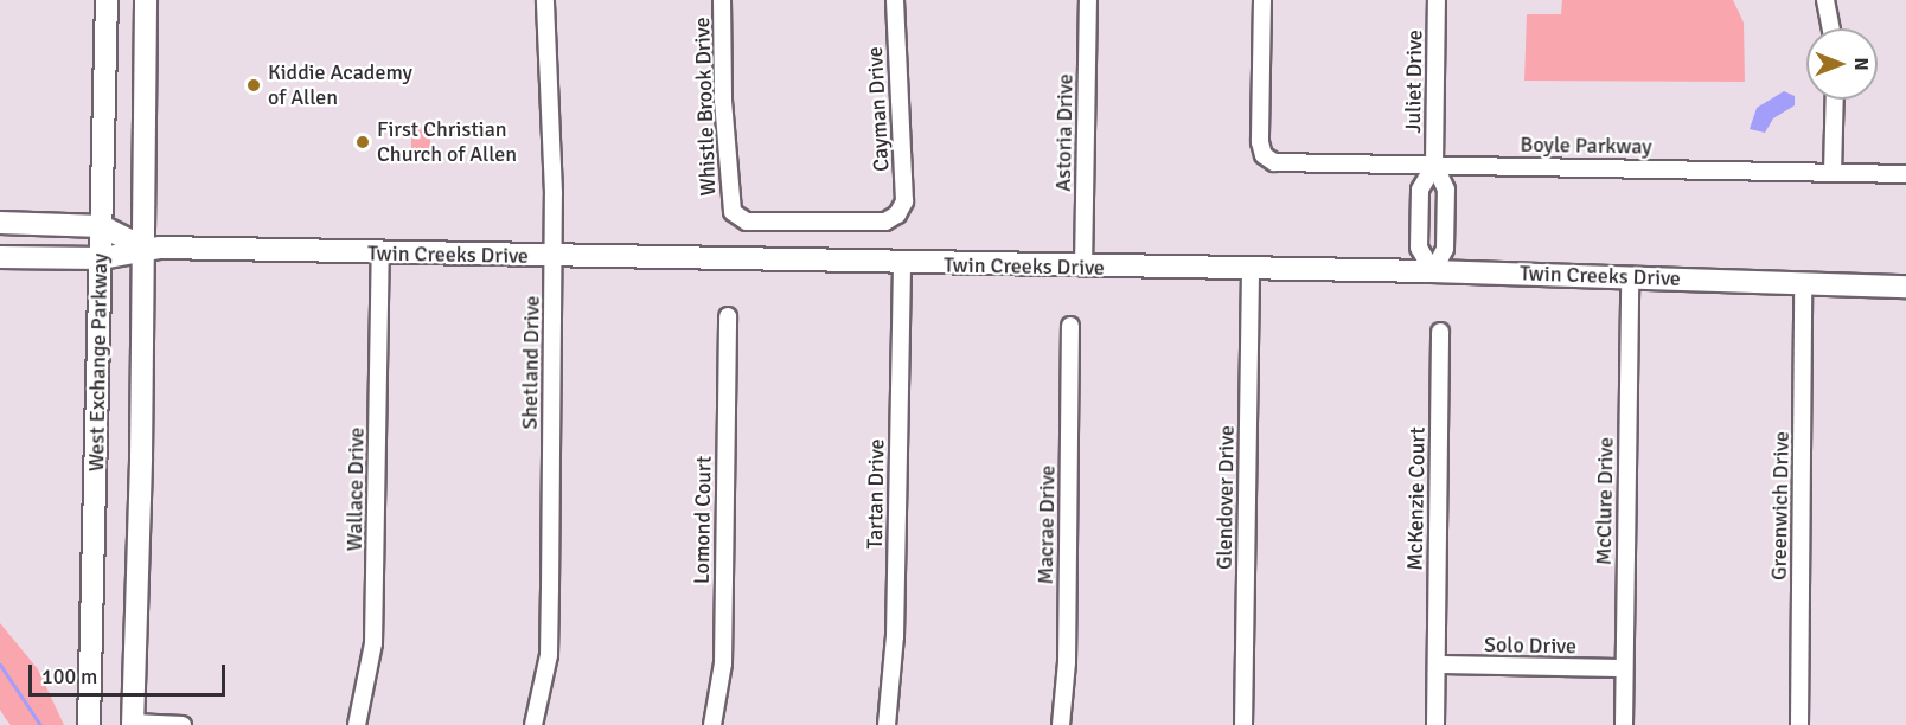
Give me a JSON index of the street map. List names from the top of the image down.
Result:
{
  "streets": {
    "street": [
      "Juliet Drive",
      "Whistle Brook Drive",
      "Cayman Drive",
      "Astoria Drive",
      "Boyle Parkway",
      "Twin Creeks Drive",
      "West Exchange Parkway",
      "Shetland Drive",
      "Wallace Drive",
      "Tartan Drive",
      "Glendover Drive",
      "McKenzie Court",
      "McClure Drive",
      "Greenwich Drive",
      "Lomond Court",
      "Macrae Drive",
      "Solo Drive"
    ]
  },
  "crossings": [
    ["Juliet Drive", "Boyle Parkway"],
    ["Juliet Drive", "Twin Creeks Drive"],
    ["Whistle Brook Drive", "Cayman Drive"],
    ["Astoria Drive", "Twin Creeks Drive"],
    ["Twin Creeks Drive", "West Exchange Parkway"],
    ["Twin Creeks Drive", "Shetland Drive"],
    ["Twin Creeks Drive", "Wallace Drive"],
    ["Twin Creeks Drive", "Tartan Drive"],
    ["Twin Creeks Drive", "Glendover Drive"],
    ["Twin Creeks Drive", "McClure Drive"],
    ["Twin Creeks Drive", "Greenwich Drive"],
    ["McKenzie Court", "Solo Drive"],
    ["McClure Drive", "Solo Drive"]
  ],
  "places": ["Kiddie Academy of Allen", "First Christian Church of Allen"],
  "scale_bar": "100 m",
  "north": "right"
}
